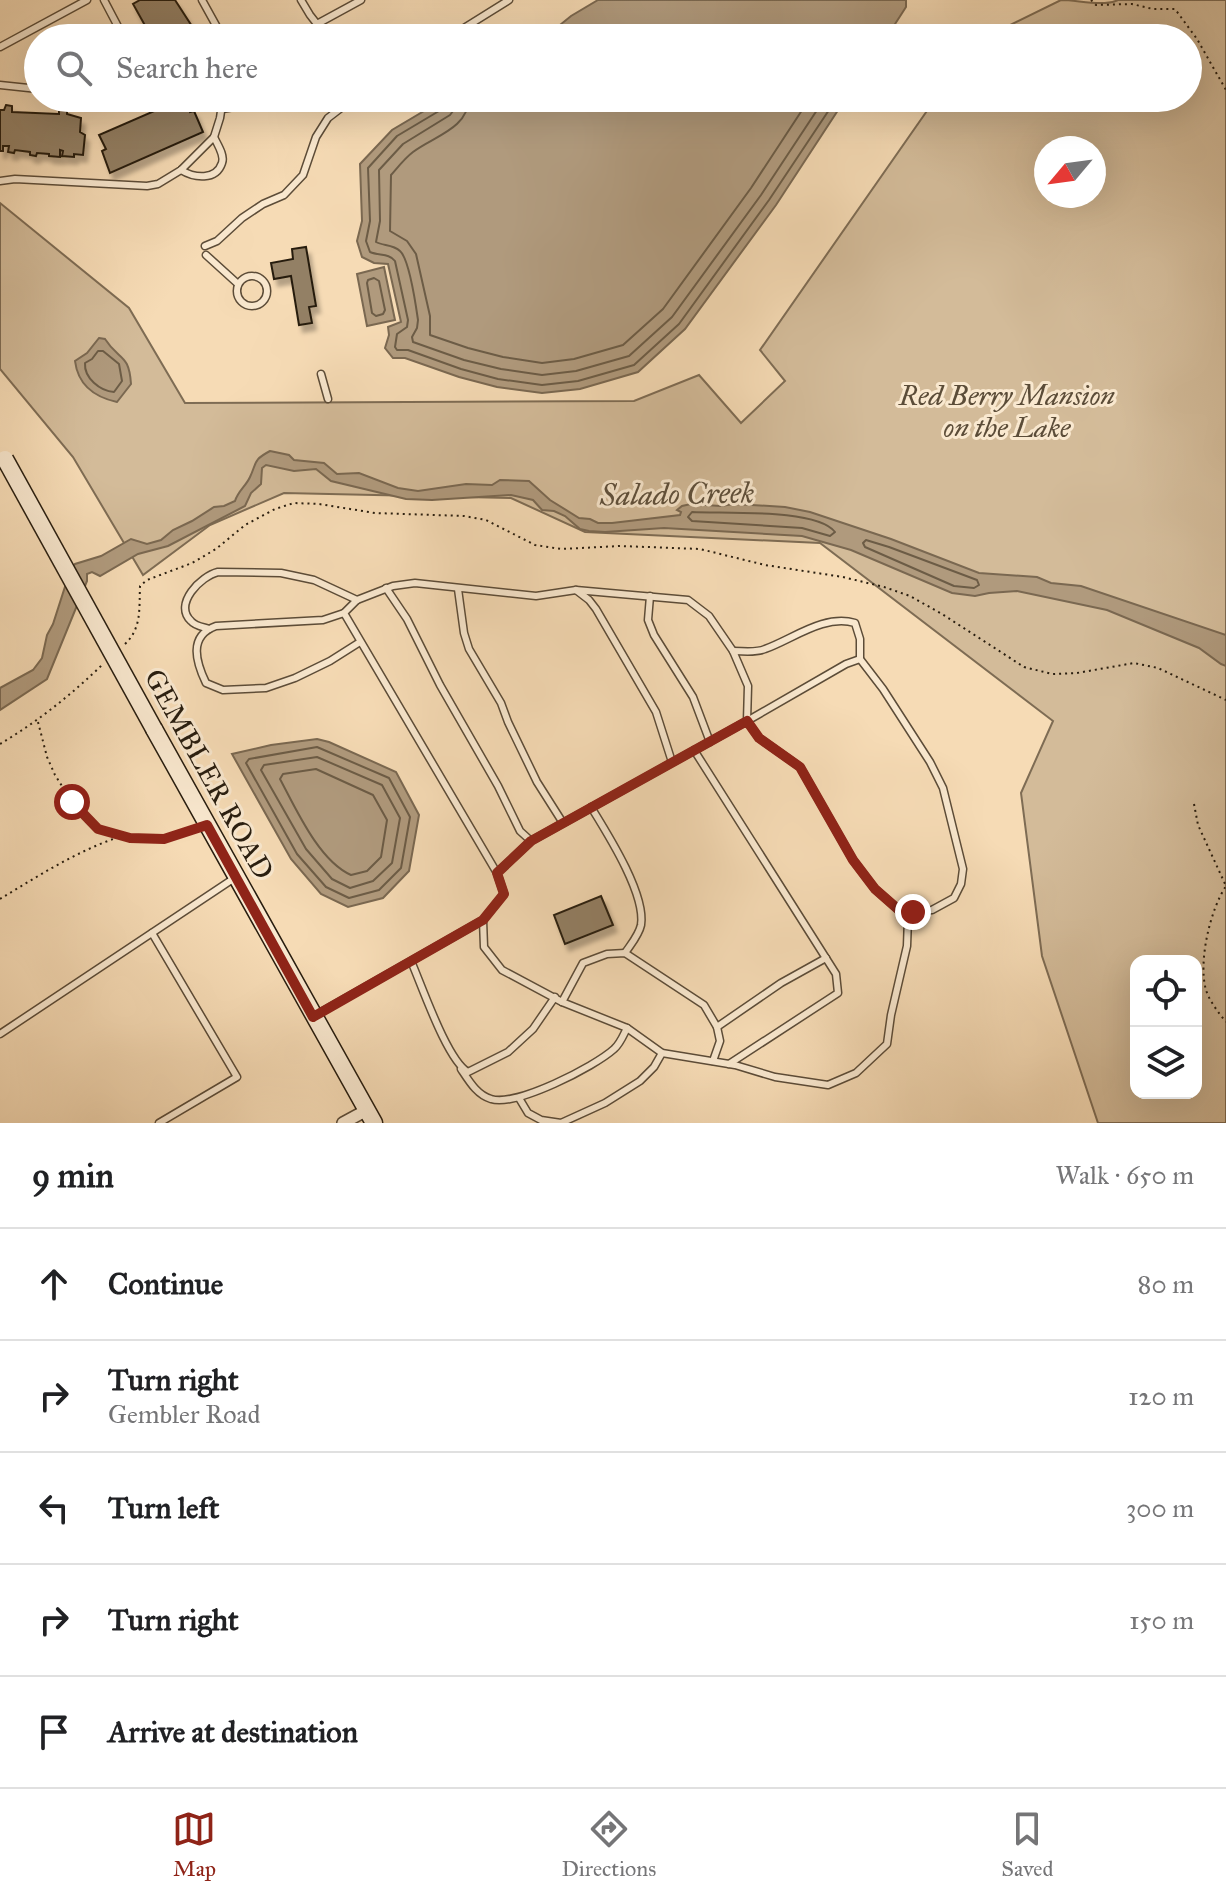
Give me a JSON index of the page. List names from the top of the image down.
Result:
{
  "streets": {
    "main road": ["GEMBLER ROAD"]
  },
  "water": ["Salado Creek"],
  "parks": ["Red Berry Mansion on the Lake"],
  "north": "bottom left",
  "page": {
    "search": "Search here",
    "heading": ["9 min", "Walk · 650 m"],
    "list": [
      ["Continue", "80 m"],
      ["Turn right", "Gembler Road", "120 m"],
      ["Turn left", "300 m"],
      ["Turn right", "150 m"],
      "Arrive at destination"
    ],
    "nav": ["Map", "Directions", "Saved"]
  }
}
